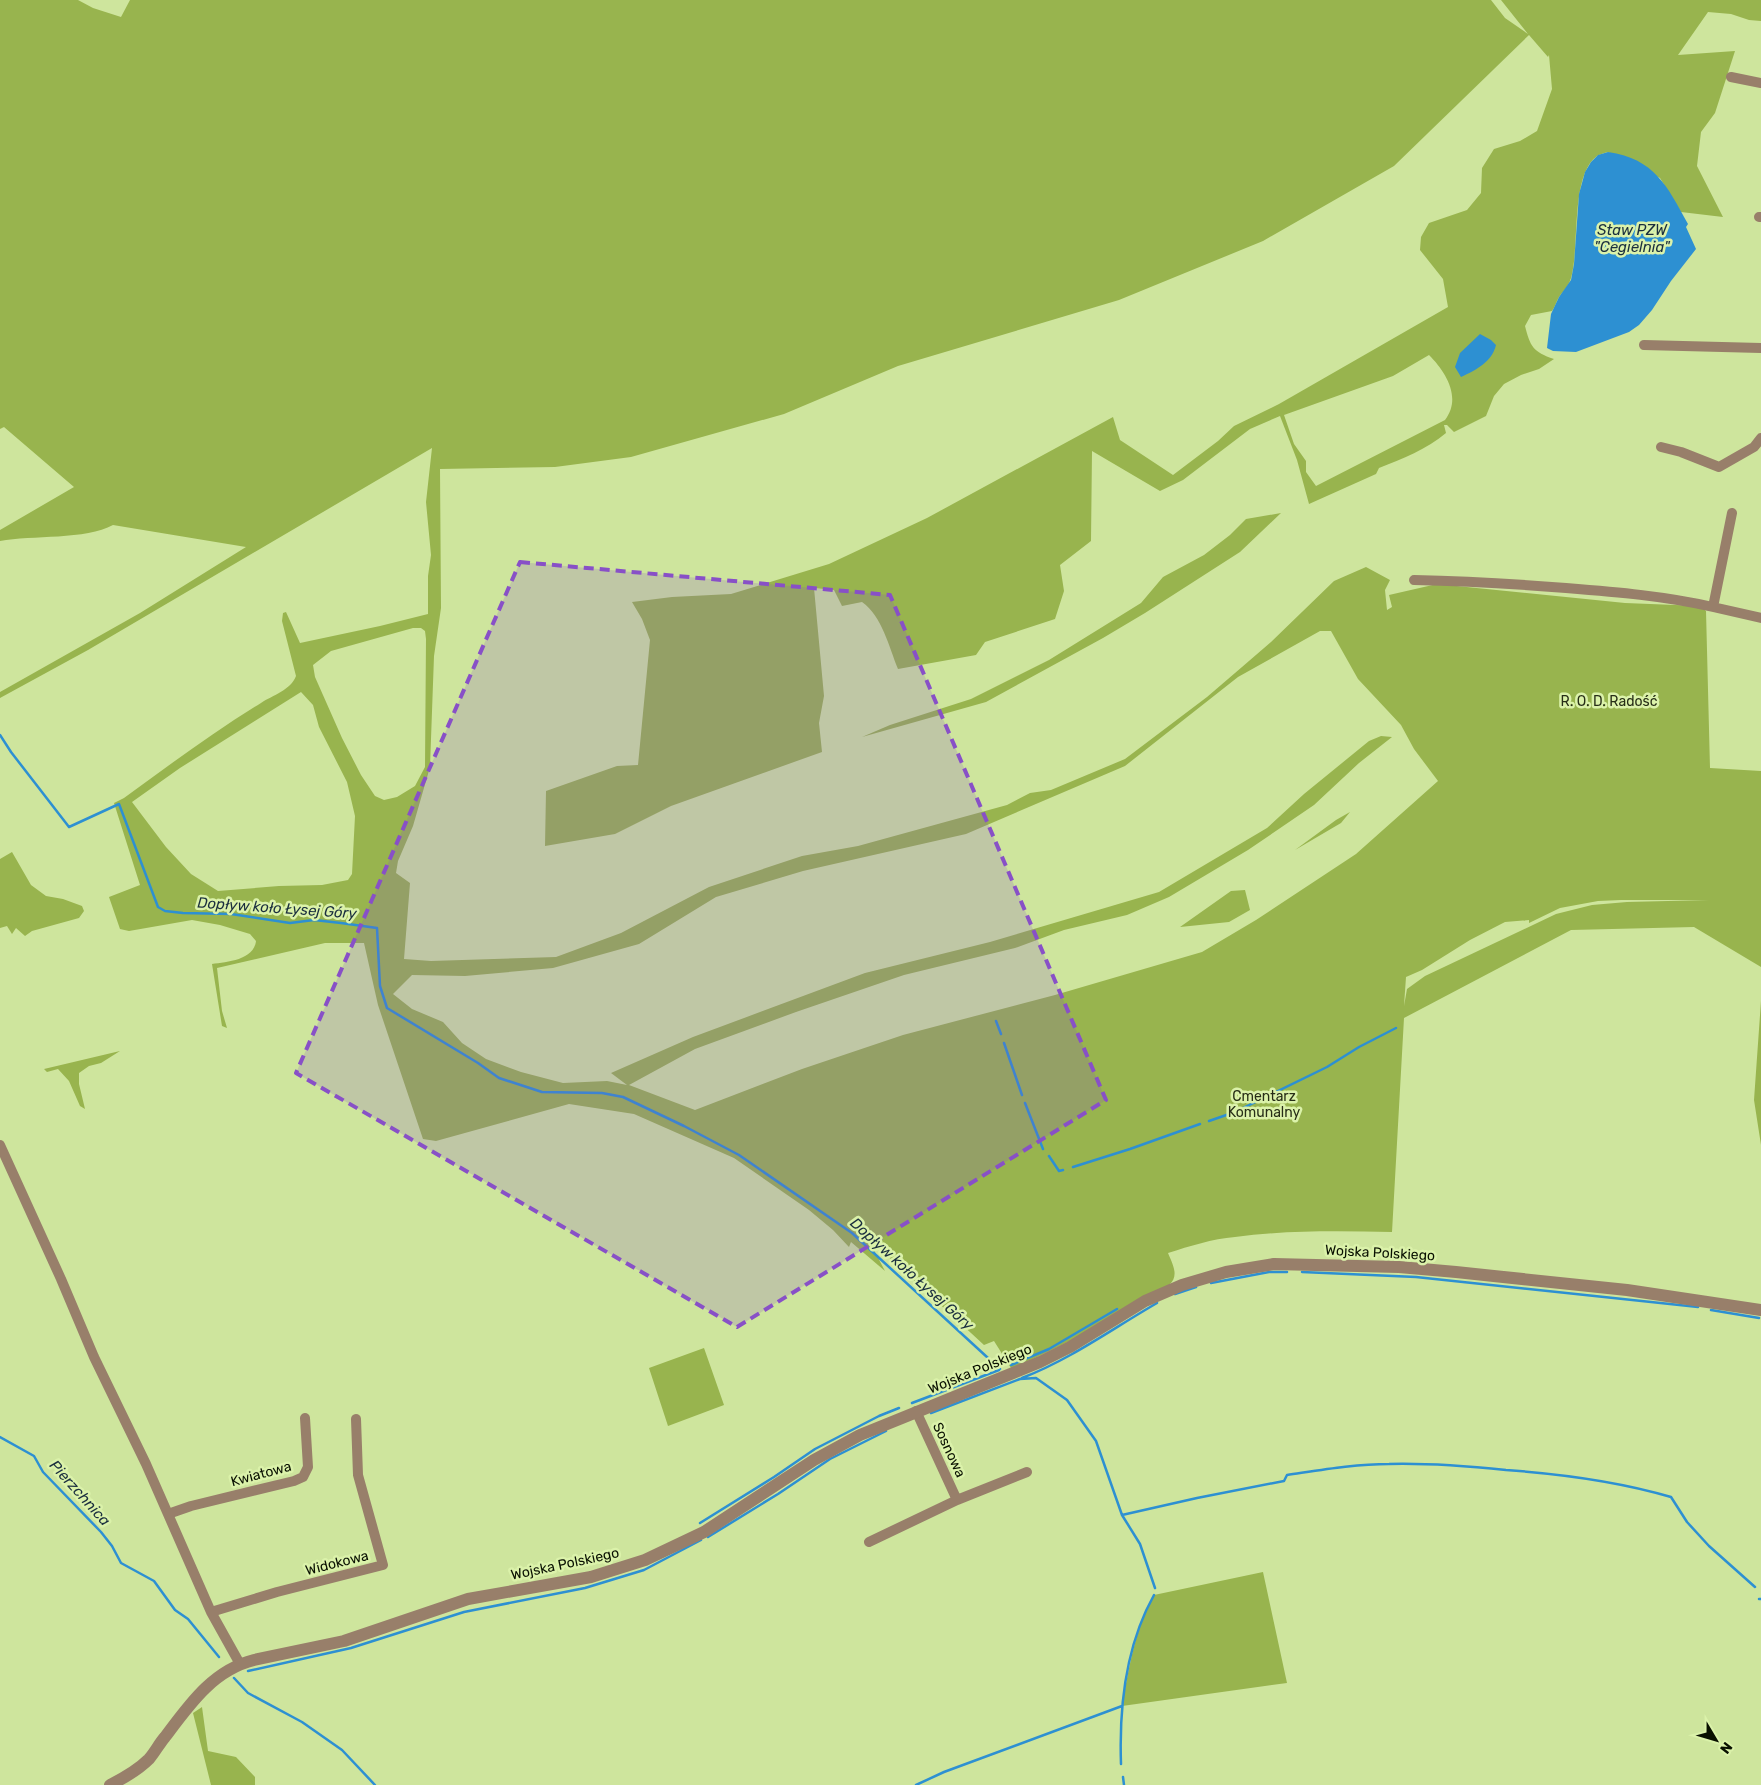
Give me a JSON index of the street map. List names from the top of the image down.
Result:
{
  "streets": {
    "street": [
      "Wojska Polskiego",
      "Sosnowa",
      "Kwiatowa",
      "Widokowa"
    ]
  },
  "crossings": [
    ["Wojska Polskiego", "Sosnowa"]
  ],
  "water": ["Staw PZW \"Cegielnia\"", "Dopływ koło Łysej Góry", "Pierzchnica"],
  "parks": ["R. O. D. Radość", "Cmentarz Komunalny"],
  "north": "bottom right"
}
